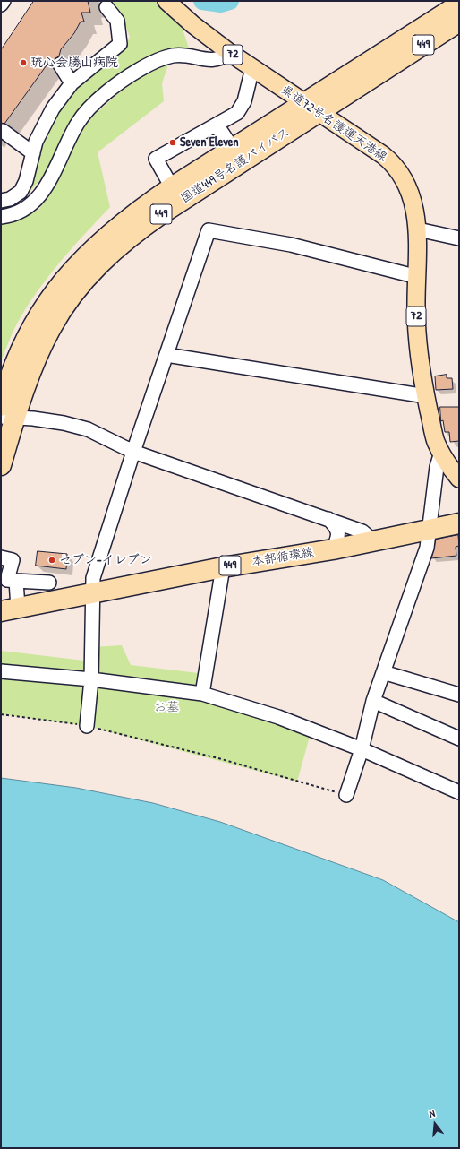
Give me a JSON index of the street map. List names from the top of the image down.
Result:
{
  "streets": {
    "highway": ["449", "国道449号名護バイパス", "本部循環線"],
    "main road": ["72", "県道72号名護運天港線"]
  },
  "crossings": [
    ["県道72号名護運天港線", "国道449号名護バイパス"]
  ],
  "parks": ["お墓"],
  "places": ["琉心会勝山病院", "Seven Eleven", "セブン-イレブン"],
  "north": "top"
}
